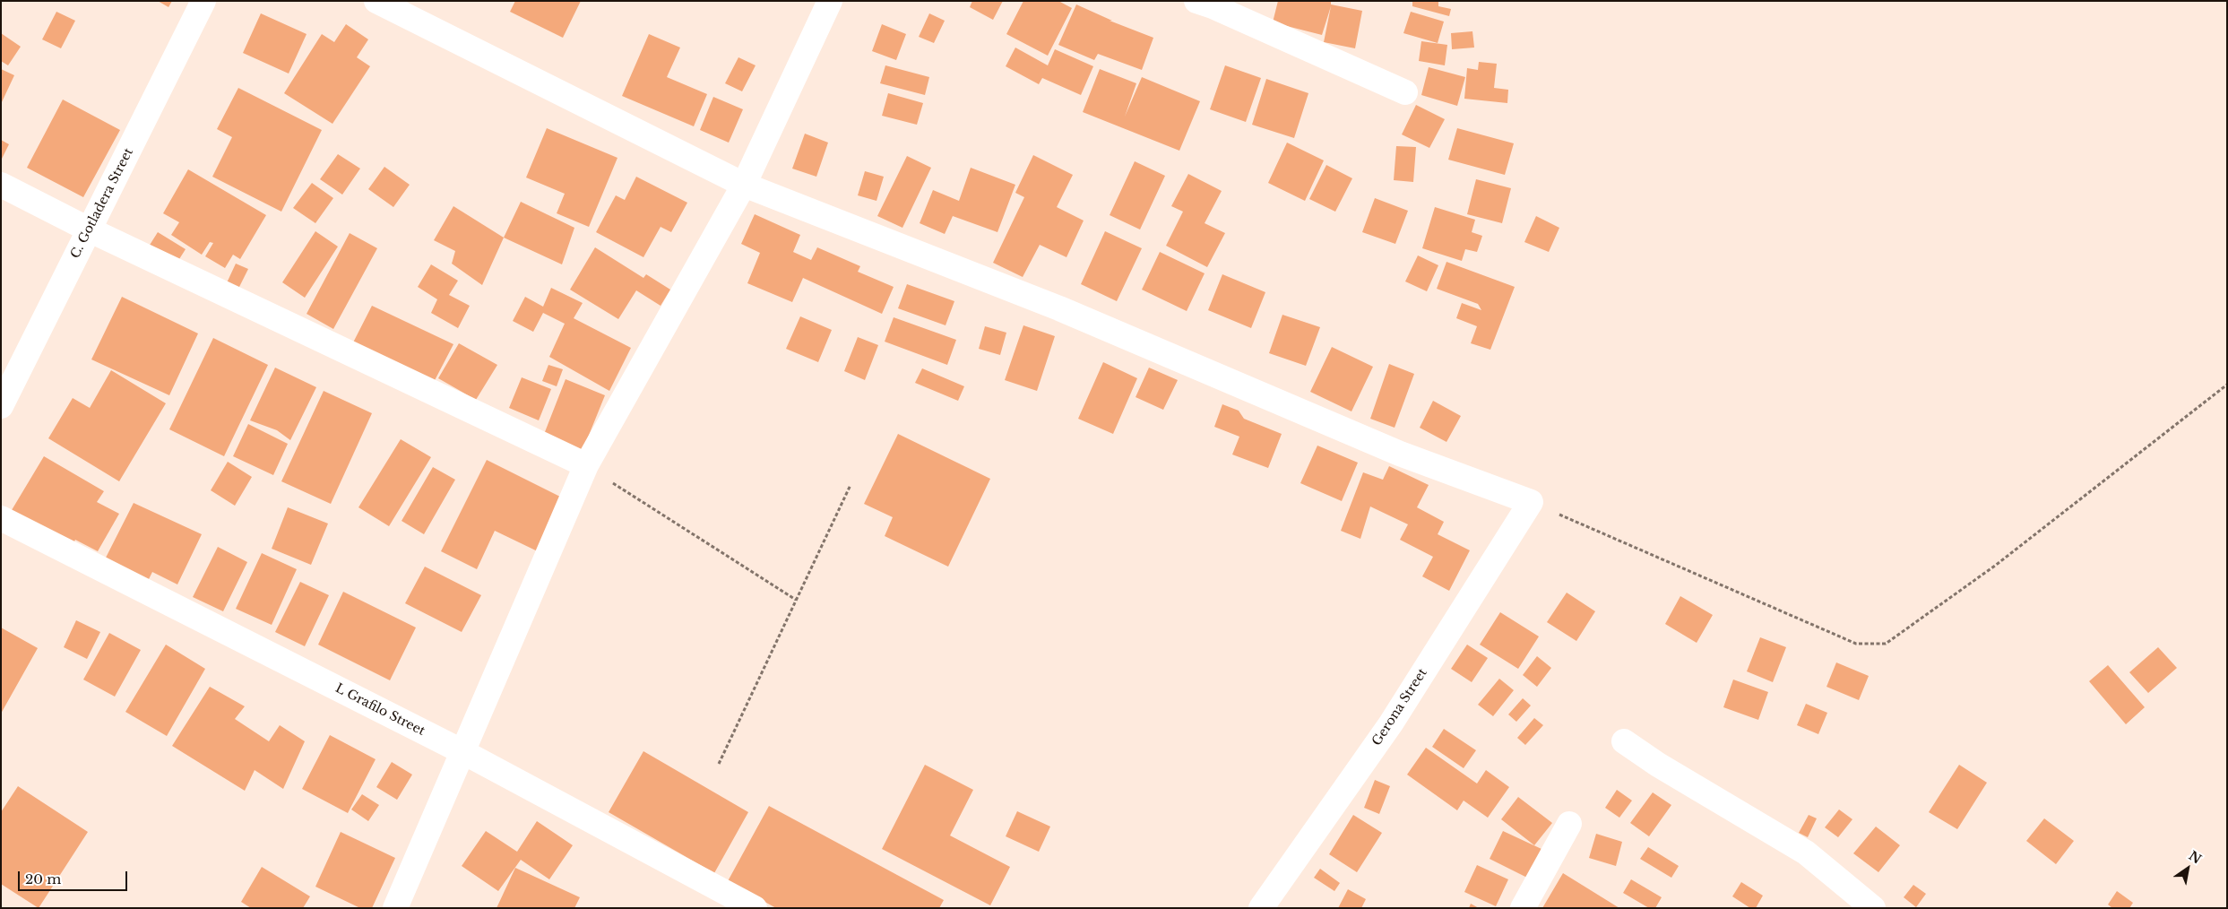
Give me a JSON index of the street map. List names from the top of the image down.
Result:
{
  "streets": {
    "street": ["C. Gotladera Street", "Gerona Street", "L Grafilo Street"]
  },
  "scale_bar": "20 m",
  "north": "top right"
}
